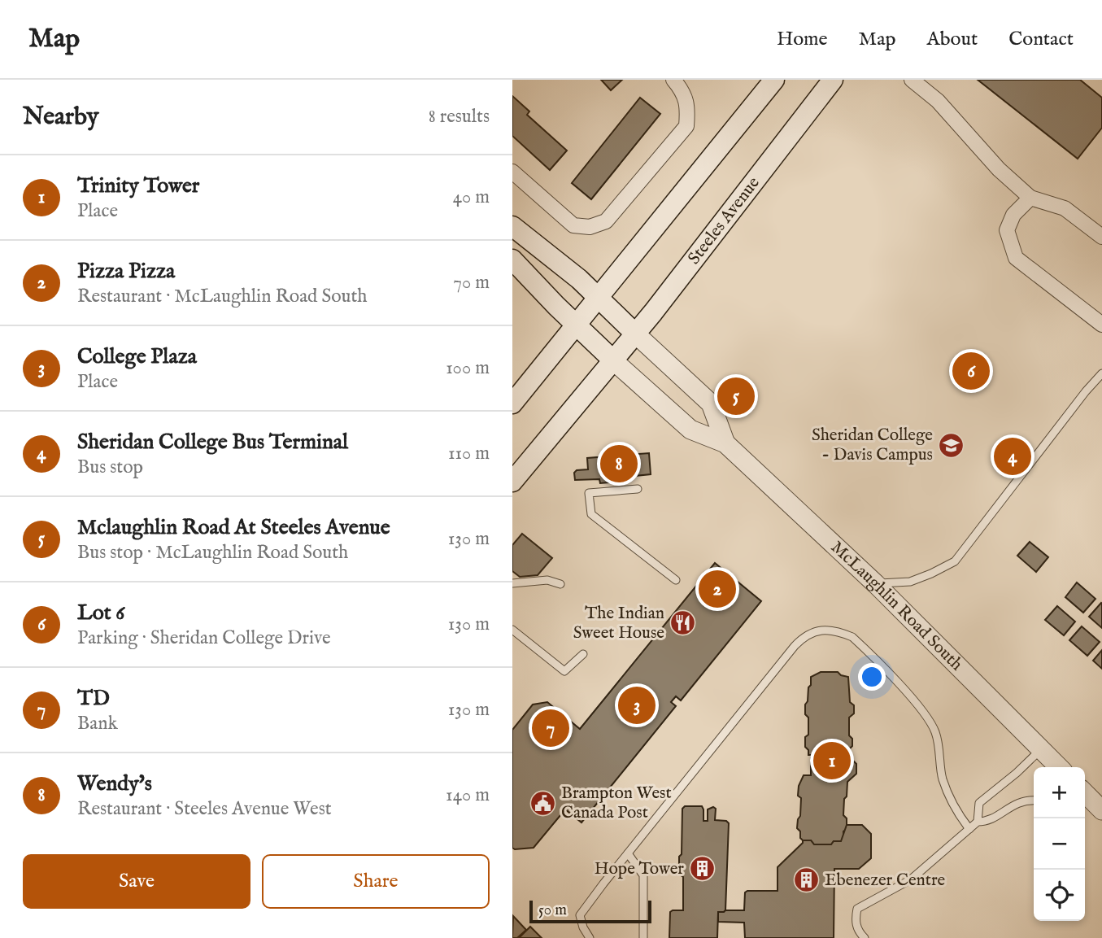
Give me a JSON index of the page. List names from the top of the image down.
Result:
{
  "streets": {
    "main road": ["Steeles Avenue", "McLaughlin Road South"]
  },
  "crossings": [
    ["Steeles Avenue", "McLaughlin Road South"]
  ],
  "places": {
    "school or university": ["Sheridan College - Davis Campus"],
    "restaurant": ["The Indian Sweet House"],
    "public building": ["Brampton West Canada Post"],
    "building": ["Hope Tower", "Ebenezer Centre"]
  },
  "scale_bar": "50 m",
  "page": {
    "header": "Map",
    "nav": [
      "Home",
      "Map",
      "About",
      "Contact"
    ],
    "heading": ["Nearby", "8 results"],
    "list": [
      {
        "mark": "1",
        "name": "Trinity Tower",
        "note": "Place",
        "value": "40 m"
      },
      {
        "mark": "2",
        "name": "Pizza Pizza",
        "note": "Restaurant · McLaughlin Road South",
        "value": "70 m"
      },
      {
        "mark": "3",
        "name": "College Plaza",
        "note": "Place",
        "value": "100 m"
      },
      {
        "mark": "4",
        "name": "Sheridan College Bus Terminal",
        "note": "Bus stop",
        "value": "110 m"
      },
      {
        "mark": "5",
        "name": "Mclaughlin Road At Steeles Avenue",
        "note": "Bus stop · McLaughlin Road South",
        "value": "130 m"
      },
      {
        "mark": "6",
        "name": "Lot 6",
        "note": "Parking · Sheridan College Drive",
        "value": "130 m"
      },
      {
        "mark": "7",
        "name": "TD",
        "note": "Bank",
        "value": "130 m"
      },
      {
        "mark": "8",
        "name": "Wendy's",
        "note": "Restaurant · Steeles Avenue West",
        "value": "140 m"
      }
    ],
    "pins": [
      "6",
      "5",
      "4",
      "8",
      "2",
      "3",
      "7",
      "1"
    ],
    "map_buttons": ["+", "−"],
    "buttons": ["Save", "Share"],
    "scale": "50 m"
  }
}
